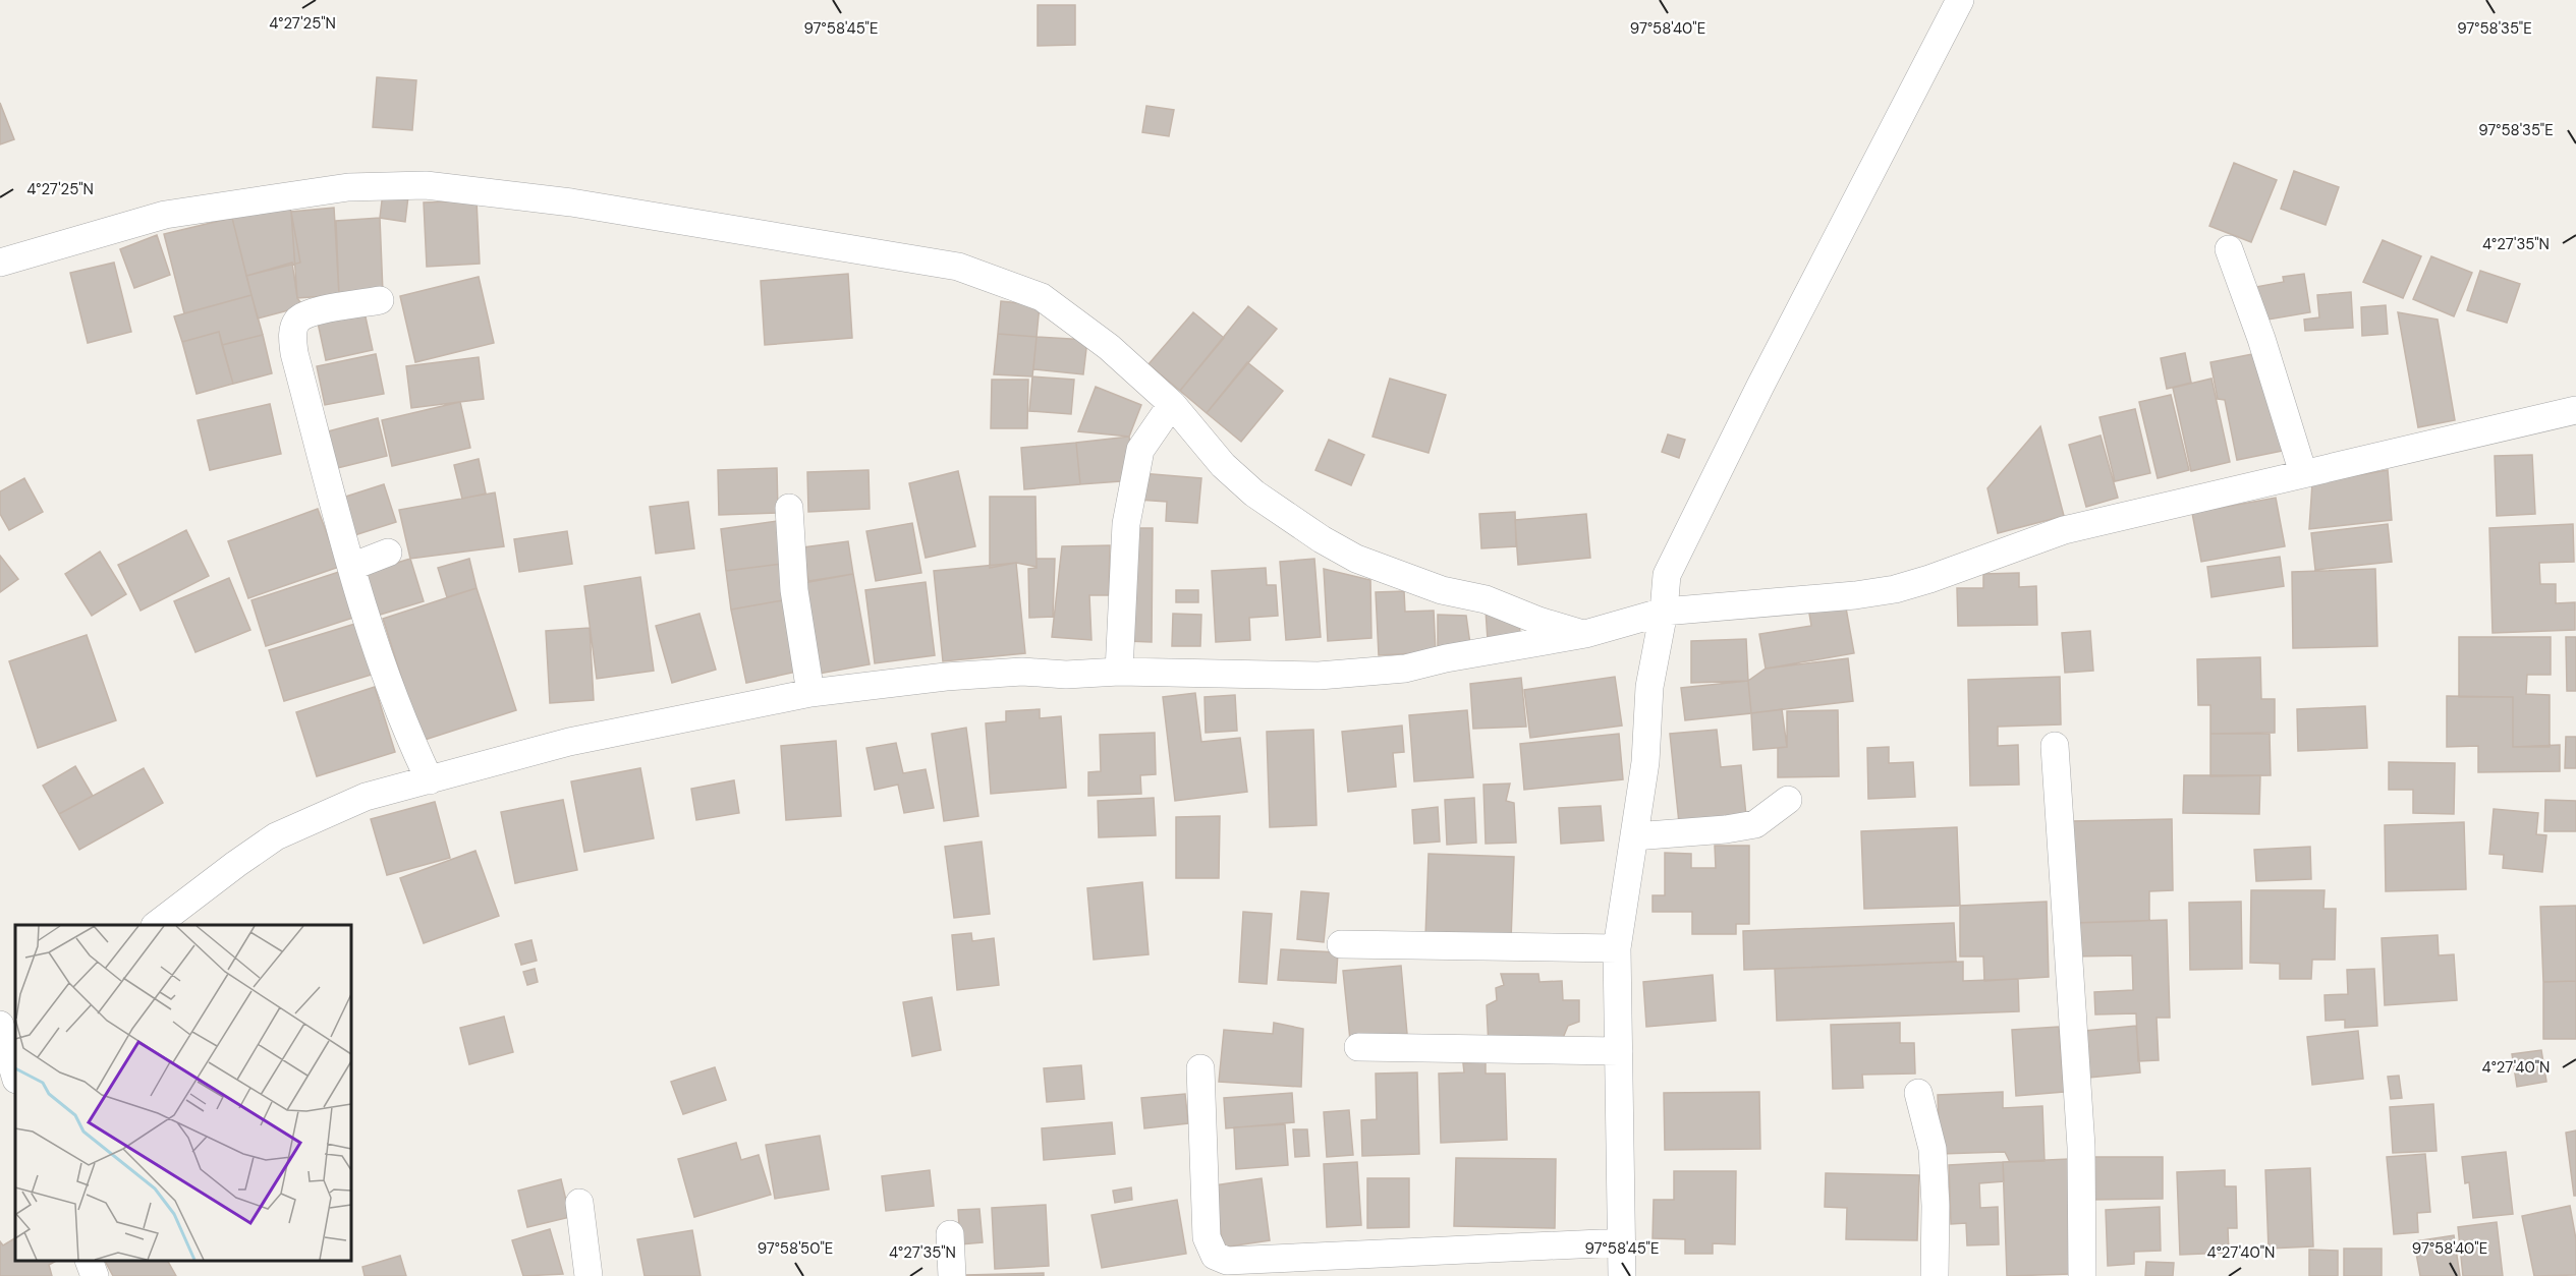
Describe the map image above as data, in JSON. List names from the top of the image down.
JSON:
{
  "coordinates": [
    "4°27'25\"N",
    "97°58'35\"E",
    "97°58'45\"E",
    "97°58'40\"E",
    "4°27'35\"N",
    "4°27'40\"N",
    "97°58'50\"E"
  ]
}
